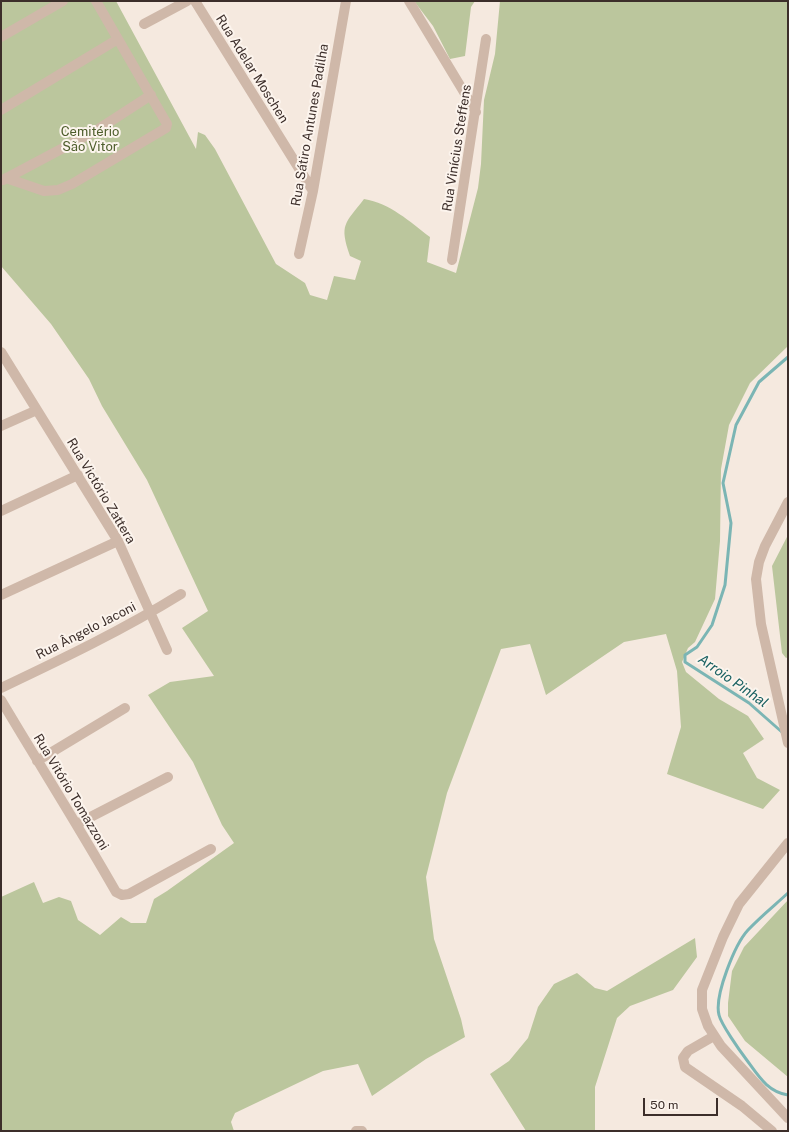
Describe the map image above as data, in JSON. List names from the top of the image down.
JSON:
{
  "streets": {
    "street": [
      "Rua Adelar Moschen",
      "Rua Sátiro Antunes Padilha",
      "Rua Vinícius Steffens",
      "Rua Victório Zattera",
      "Rua Ângelo Jaconi",
      "Rua Vitório Tomazzoni"
    ]
  },
  "crossings": [
    ["Rua Adelar Moschen", "Rua Sátiro Antunes Padilha"],
    ["Rua Victório Zattera", "Rua Ângelo Jaconi"]
  ],
  "water": ["Arroio Pinhal"],
  "parks": ["Cemitério São Vitor"],
  "scale_bar": "50 m"
}
